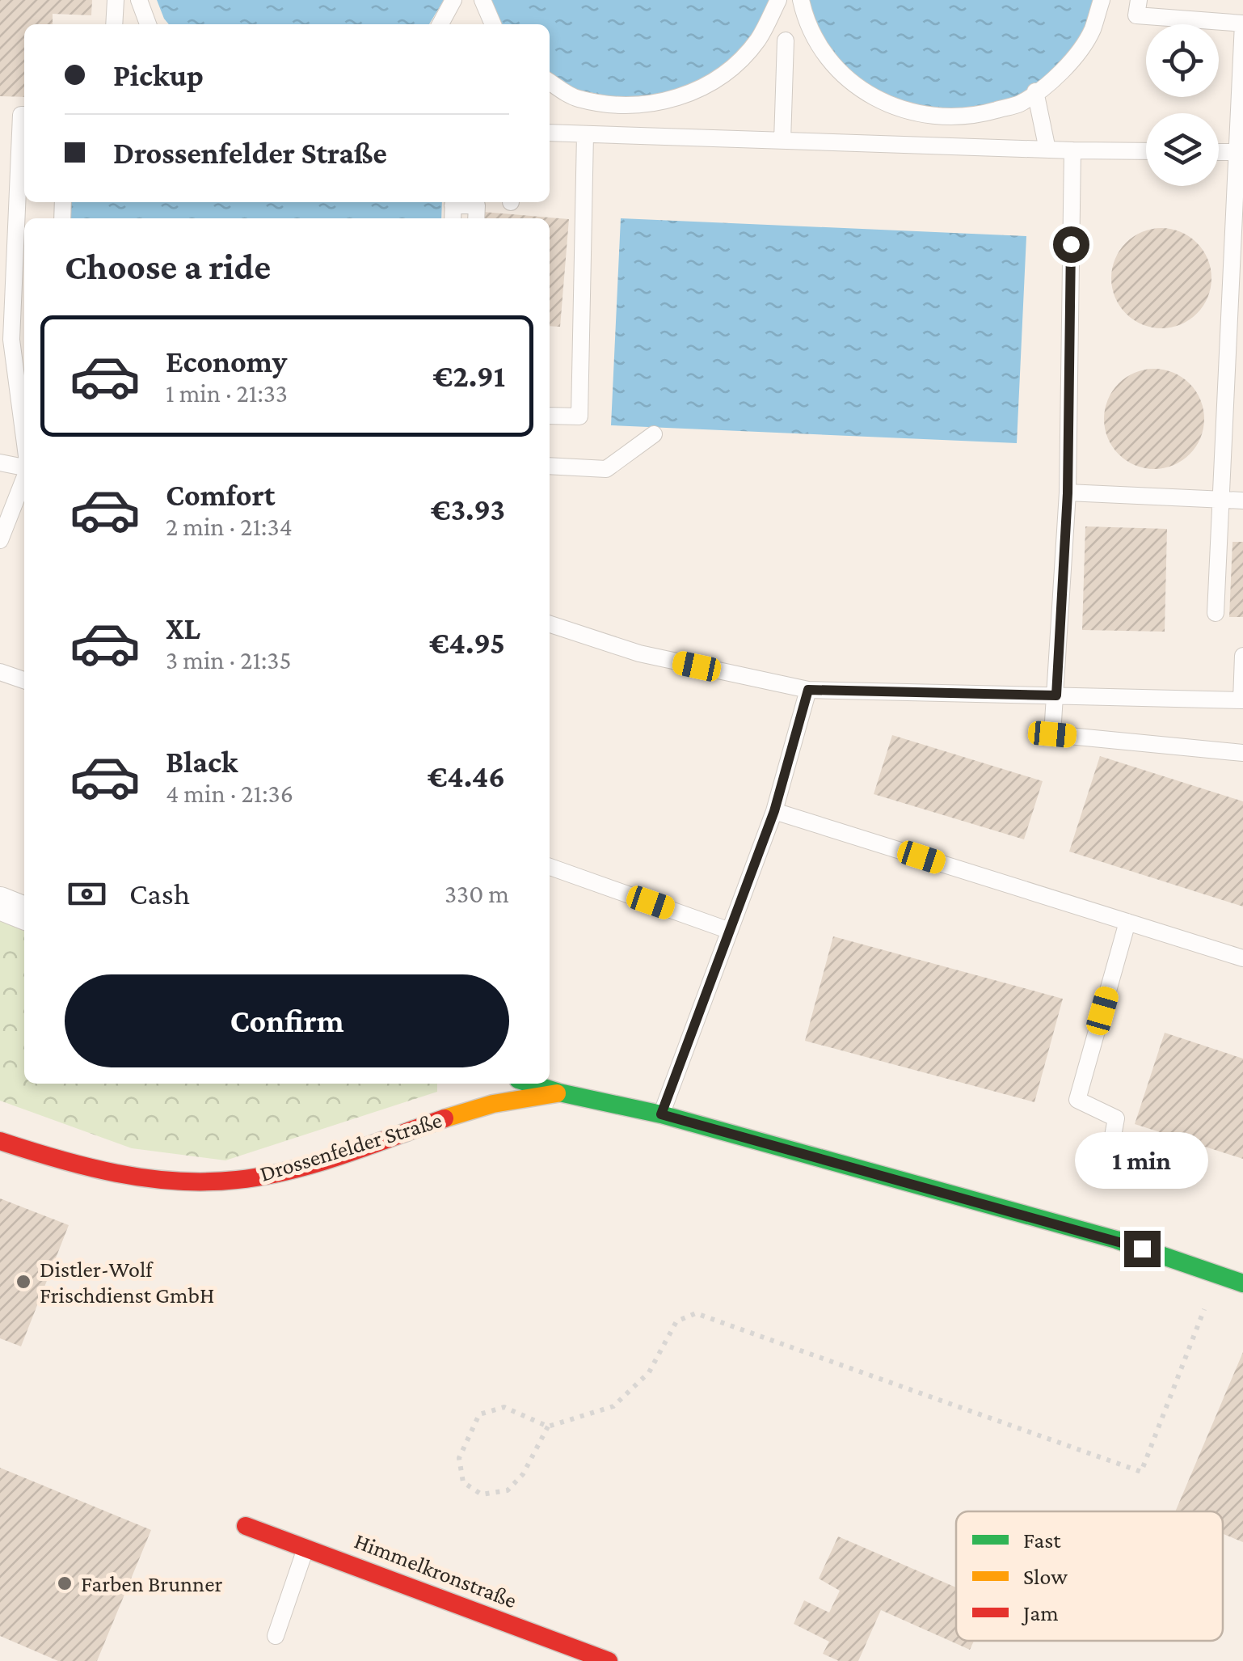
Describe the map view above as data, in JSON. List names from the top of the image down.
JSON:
{
  "streets": {
    "street": ["Drossenfelder Straße", "Himmelkronstraße"]
  },
  "places": ["Distler-Wolf Frischdienst GmbH", "Farben Brunner"],
  "legend": ["Fast", "Slow", "Jam"],
  "page": {
    "banner": ["Pickup", "Drossenfelder Straße"],
    "heading": "Choose a ride",
    "list": [
      {
        "name": "Economy",
        "note": "1 min · 21:33",
        "value": "€2.91"
      },
      {
        "name": "Comfort",
        "note": "2 min · 21:34",
        "value": "€3.93"
      },
      {
        "name": "XL",
        "note": "3 min · 21:35",
        "value": "€4.95"
      },
      {
        "name": "Black",
        "note": "4 min · 21:36",
        "value": "€4.46"
      }
    ],
    "pay": ["Cash", "330 m"],
    "buttons": "Confirm",
    "bubble": "1 min"
  }
}
